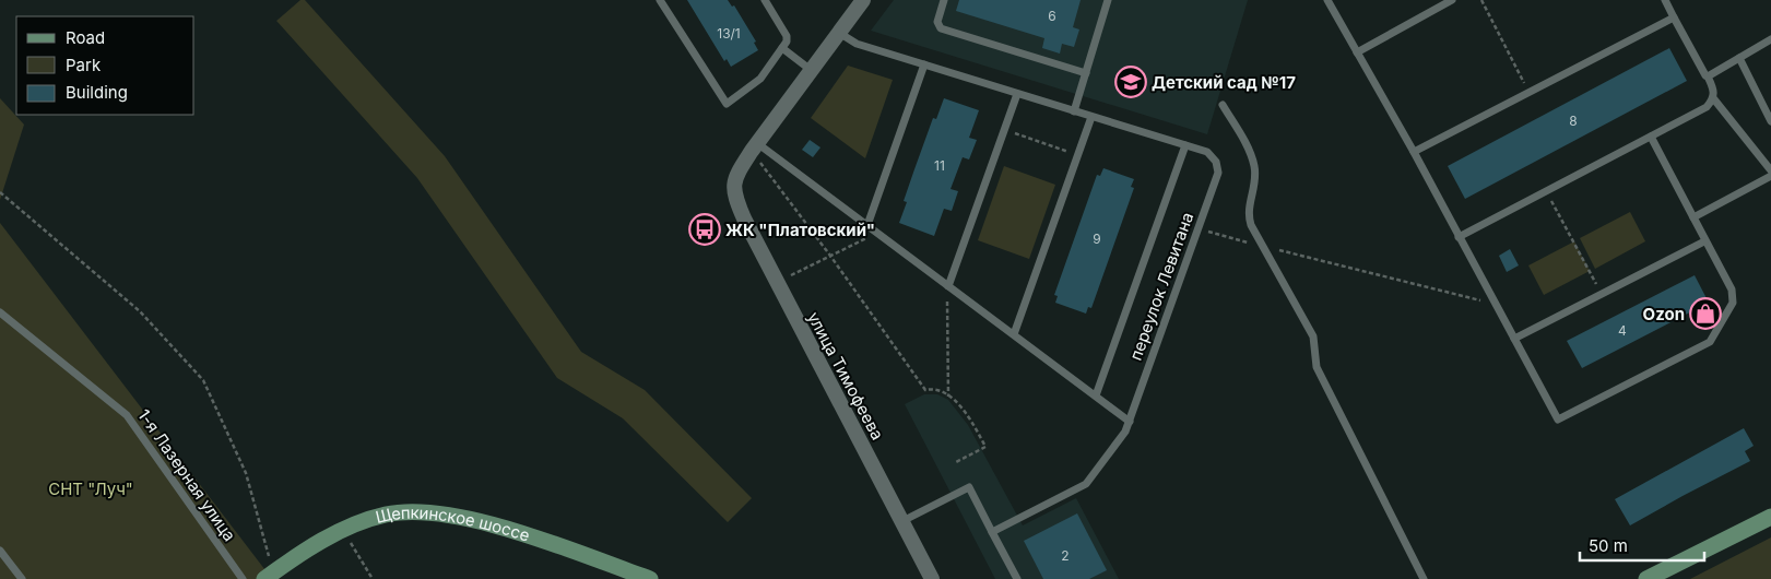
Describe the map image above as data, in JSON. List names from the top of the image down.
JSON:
{
  "streets": {
    "main road": ["Щепкинское шоссе"],
    "street": ["улица Тимофеева"],
    "lane": ["переулок Левитана", "1-я Лазерная улица"]
  },
  "parks": ["СНТ \"Луч\""],
  "places": {
    "school or university": ["Детский сад №17"],
    "bus stop": ["ЖК \"Платовский\""],
    "shop": ["Ozon"]
  },
  "house_numbers": [
    "6",
    "13/1",
    "8",
    "11",
    "9",
    "4",
    "2"
  ],
  "legend": ["Road", "Park", "Building"],
  "scale_bar": "50 m"
}
